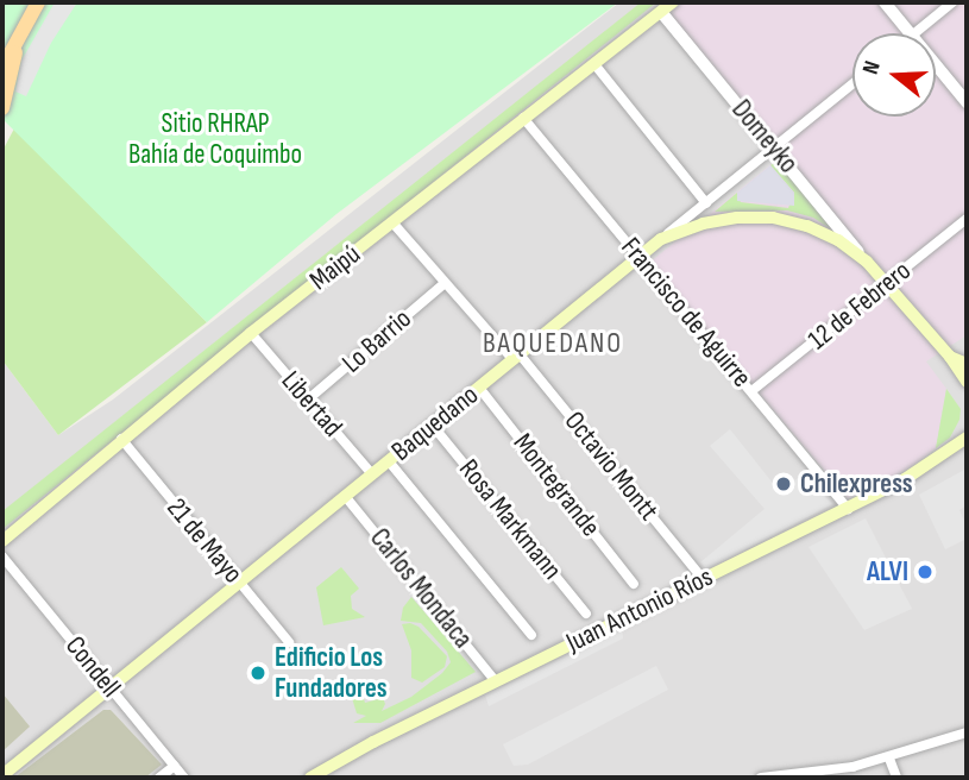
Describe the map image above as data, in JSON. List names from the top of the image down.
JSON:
{
  "streets": {
    "main road": [
      "Domeyko",
      "Maipú",
      "Baquedano",
      "Juan Antonio Ríos"
    ],
    "street": [
      "12 de Febrero",
      "Francisco de Aguirre",
      "Lo Barrio",
      "Libertad",
      "Octavio Montt",
      "Montegrande",
      "Rosa Markmann",
      "21 de Mayo",
      "Carlos Mondaca",
      "Condell"
    ]
  },
  "crossings": [
    ["Domeyko", "Maipú"],
    ["Domeyko", "12 de Febrero"],
    ["Domeyko", "Baquedano"],
    ["Maipú", "Francisco de Aguirre"],
    ["Maipú", "Libertad"],
    ["Maipú", "21 de Mayo"],
    ["12 de Febrero", "Francisco de Aguirre"],
    ["Francisco de Aguirre", "Baquedano"],
    ["Francisco de Aguirre", "Juan Antonio Ríos"],
    ["Lo Barrio", "Libertad"],
    ["Libertad", "Baquedano"],
    ["Baquedano", "Octavio Montt"],
    ["Baquedano", "Montegrande"],
    ["Baquedano", "Rosa Markmann"],
    ["Baquedano", "21 de Mayo"],
    ["Baquedano", "Carlos Mondaca"],
    ["Baquedano", "Condell"],
    ["Octavio Montt", "Juan Antonio Ríos"],
    ["Carlos Mondaca", "Juan Antonio Ríos"]
  ],
  "districts": ["BAQUEDANO"],
  "parks": ["Sitio RHRAP Bahía de Coquimbo"],
  "places": ["Chilexpress", "ALVI", "Edificio Los Fundadores"],
  "north": "left"
}
